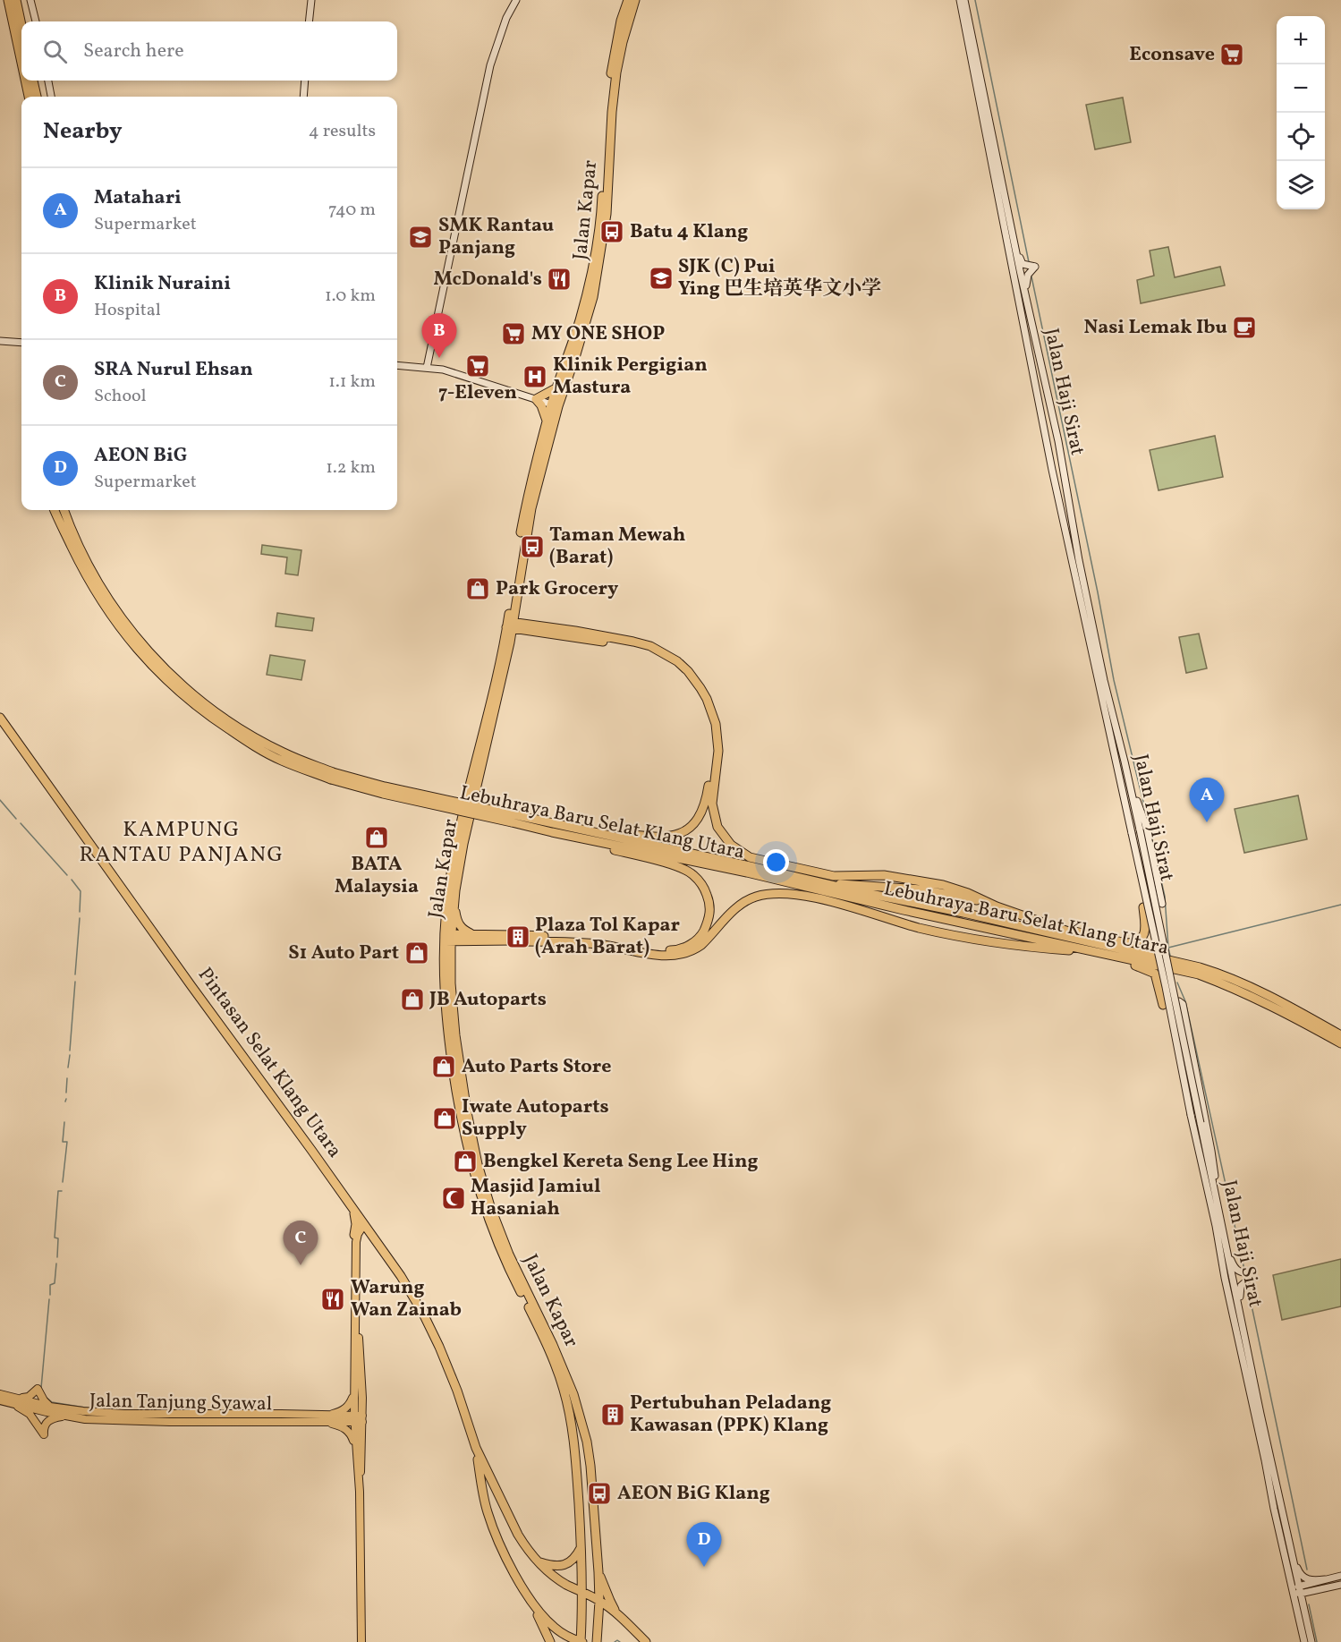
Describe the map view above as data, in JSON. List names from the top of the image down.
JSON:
{
  "streets": {
    "highway": ["Jalan Kapar", "Lebuhraya Baru Selat Klang Utara", "Pintasan Selat Klang Utara"],
    "main road": ["Jalan Haji Sirat", "Jalan Tanjung Syawal"]
  },
  "crossings": [
    ["Jalan Kapar", "Pintasan Selat Klang Utara"]
  ],
  "districts": ["KAMPUNG RANTAU PANJANG"],
  "places": {
    "supermarket": ["Econsave", "MY ONE SHOP", "7-Eleven"],
    "bus stop": ["Batu 4 Klang", "Taman Mewah (Barat)", "AEON BiG Klang"],
    "school or university": ["SMK Rantau Panjang", "SJK (C) Pui Ying 巴生培英华文小学"],
    "restaurant": ["McDonald's", "Warung Wan Zainab"],
    "cafe": ["Nasi Lemak Ibu"],
    "hospital": ["Klinik Pergigian Mastura"],
    "shop": [
      "Park Grocery",
      "BATA Malaysia",
      "S1 Auto Part",
      "JB Autoparts",
      "Auto Parts Store",
      "Iwate Autoparts Supply",
      "Bengkel Kereta Seng Lee Hing"
    ],
    "building": ["Plaza Tol Kapar (Arah Barat)", "Pertubuhan Peladang Kawasan (PPK) Klang"],
    "mosque": ["Masjid Jamiul Hasaniah"]
  },
  "page": {
    "map_buttons": ["+", "−"],
    "search": "Search here",
    "heading": ["Nearby", "4 results"],
    "list": [
      {
        "mark": "A",
        "name": "Matahari",
        "note": "Supermarket",
        "value": "740 m"
      },
      {
        "mark": "B",
        "name": "Klinik Nuraini",
        "note": "Hospital",
        "value": "1.0 km"
      },
      {
        "mark": "C",
        "name": "SRA Nurul Ehsan",
        "note": "School",
        "value": "1.1 km"
      },
      {
        "mark": "D",
        "name": "AEON BiG",
        "note": "Supermarket",
        "value": "1.2 km"
      }
    ],
    "pins": [
      "B",
      "A",
      "C",
      "D"
    ]
  }
}
